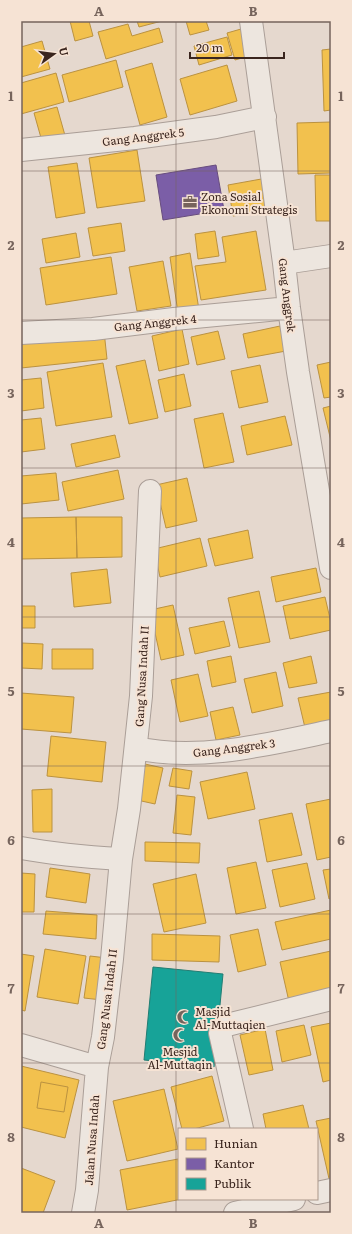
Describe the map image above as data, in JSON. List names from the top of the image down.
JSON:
{
  "streets": {
    "street": [
      "Gang Anggrek 5",
      "Gang Anggrek",
      "Gang Anggrek 4",
      "Gang Nusa Indah II",
      "Gang Anggrek 3",
      "Jalan Nusa Indah"
    ]
  },
  "crossings": [
    ["Gang Anggrek 5", "Gang Anggrek"],
    ["Gang Anggrek", "Gang Anggrek 4"],
    ["Gang Nusa Indah II", "Gang Anggrek 3"],
    ["Gang Nusa Indah II", "Jalan Nusa Indah"]
  ],
  "places": {
    "office": ["Zona Sosial Ekonomi Strategis"],
    "mosque": ["Masjid Al-Muttaqien", "Mesjid Al-Muttaqin"]
  },
  "legend": ["Hunian", "Kantor", "Publik"],
  "scale_bar": "20 m",
  "north": "right",
  "grid": {
    "columns": ["A", "B"],
    "rows": [
      "1",
      "2",
      "3",
      "4",
      "5",
      "6",
      "7",
      "8"
    ]
  }
}
